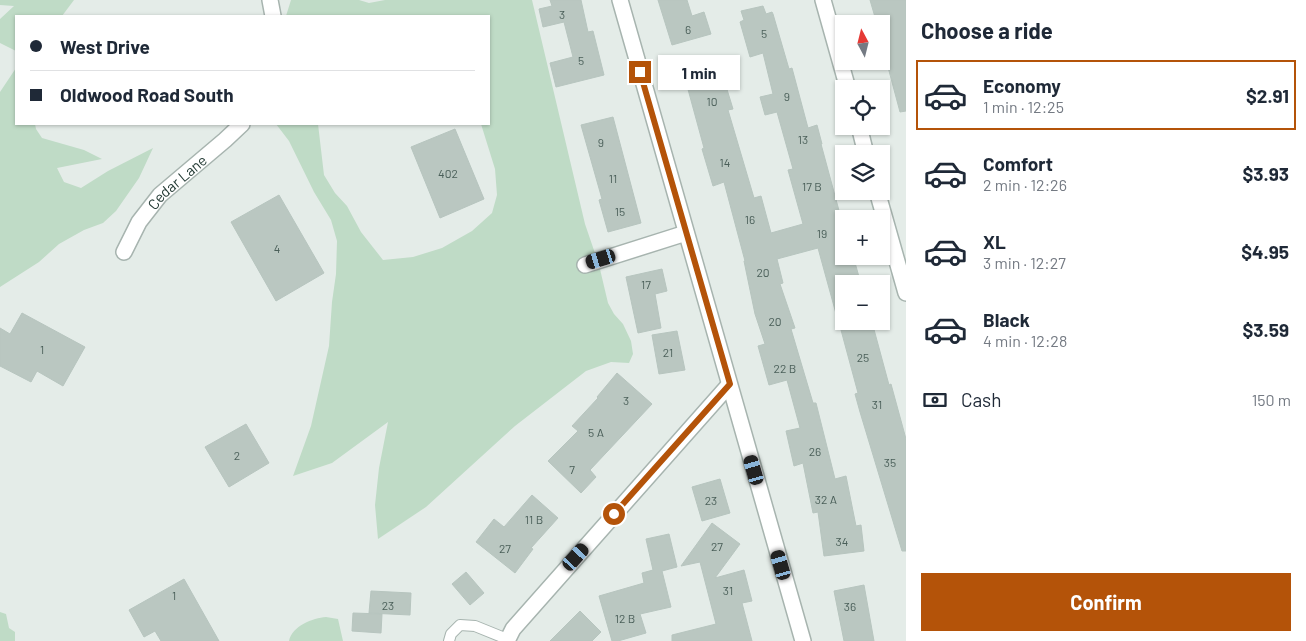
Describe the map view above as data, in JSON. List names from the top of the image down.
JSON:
{
  "streets": {
    "street": ["Cedar Lane"]
  },
  "house_numbers": [
    "3",
    "6",
    "5",
    "5",
    "9",
    "10",
    "13",
    "9",
    "14",
    "402",
    "11",
    "17 B",
    "15",
    "16",
    "19",
    "4",
    "20",
    "17",
    "20",
    "1",
    "21",
    "25",
    "22 B",
    "3",
    "31",
    "5 A",
    "26",
    "2",
    "35",
    "7",
    "32 A",
    "23",
    "11 B",
    "34",
    "27",
    "27",
    "31",
    "1",
    "23",
    "36",
    "12 B"
  ],
  "north": "top",
  "page": {
    "heading": "Choose a ride",
    "map_buttons": ["+", "−"],
    "banner": ["West Drive", "Oldwood Road South"],
    "bubble": "1 min",
    "list": [
      {
        "name": "Economy",
        "note": "1 min · 12:25",
        "value": "$2.91"
      },
      {
        "name": "Comfort",
        "note": "2 min · 12:26",
        "value": "$3.93"
      },
      {
        "name": "XL",
        "note": "3 min · 12:27",
        "value": "$4.95"
      },
      {
        "name": "Black",
        "note": "4 min · 12:28",
        "value": "$3.59"
      }
    ],
    "pay": ["Cash", "150 m"],
    "buttons": "Confirm"
  }
}
